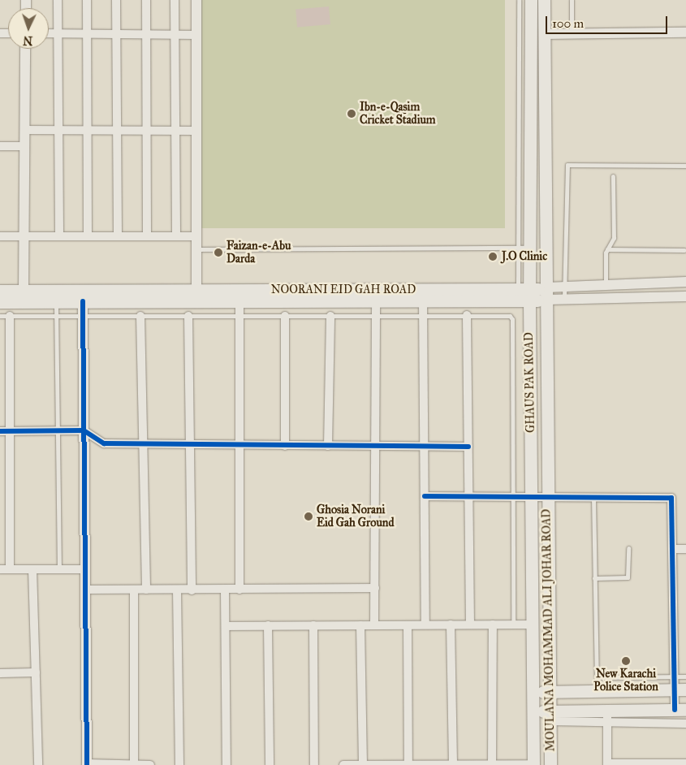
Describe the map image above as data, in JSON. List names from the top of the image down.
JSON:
{
  "streets": {
    "main road": ["NOORANI EID GAH ROAD", "GHAUS PAK ROAD", "MOULANA MOHAMMAD ALI JOHAR ROAD"]
  },
  "crossings": [
    ["NOORANI EID GAH ROAD", "GHAUS PAK ROAD"],
    ["NOORANI EID GAH ROAD", "MOULANA MOHAMMAD ALI JOHAR ROAD"]
  ],
  "places": [
    "Ibn-e-Qasim Cricket Stadium",
    "Faizan-e-Abu Darda",
    "J.O Clinic",
    "Ghosia Norani Eid Gah Ground",
    "New Karachi Police Station"
  ],
  "scale_bar": "100 m",
  "north": "bottom"
}
